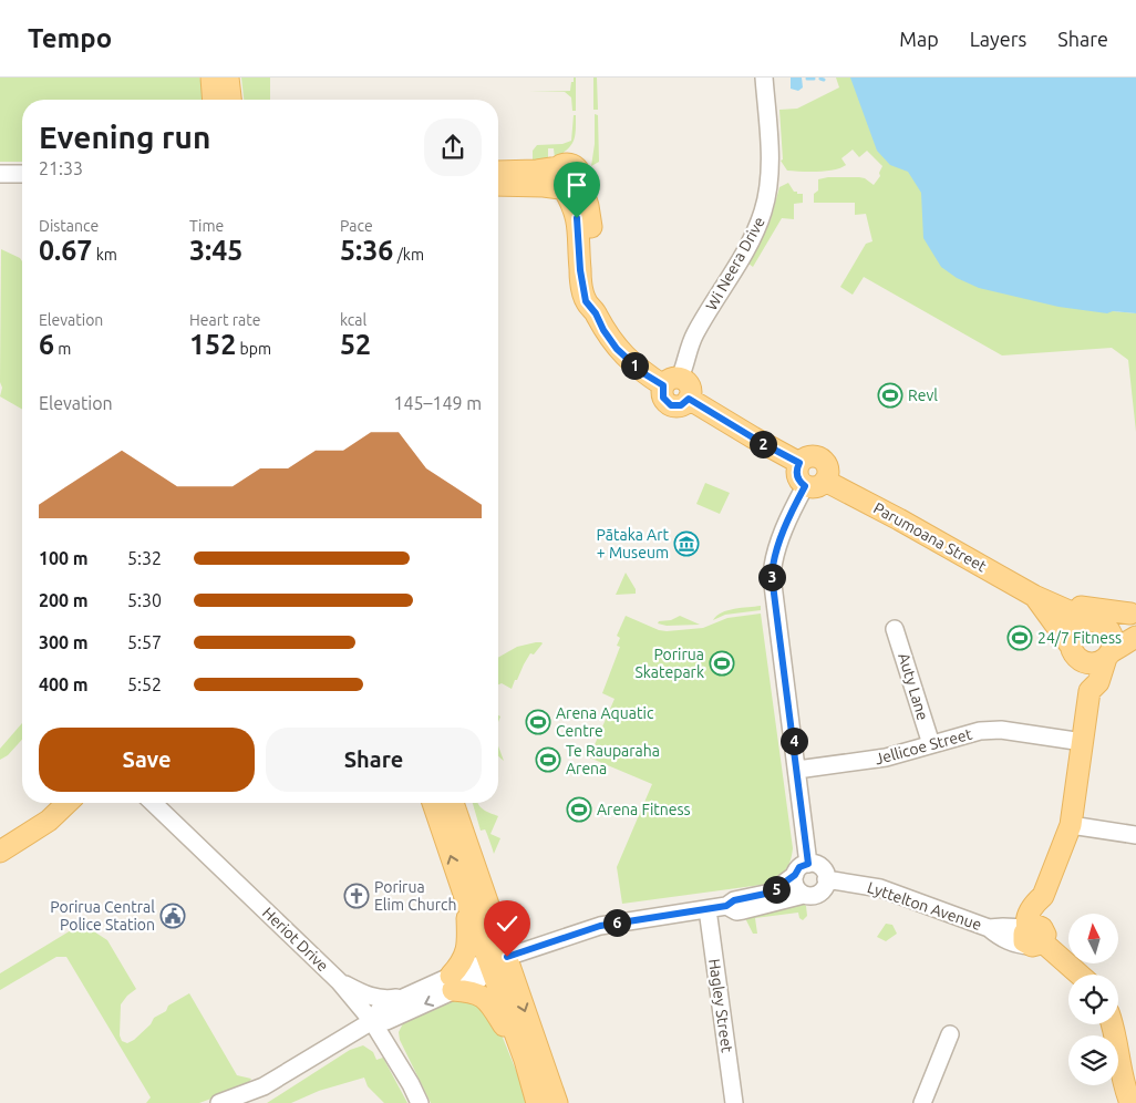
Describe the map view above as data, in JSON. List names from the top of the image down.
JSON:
{
  "streets": {
    "main road": ["Parumoana Street", "Lyttelton Avenue"],
    "street": [
      "Wi Neera Drive",
      "Auty Lane",
      "Jellicoe Street",
      "Heriot Drive",
      "Hagley Street"
    ]
  },
  "crossings": [
    ["Auty Lane", "Jellicoe Street"]
  ],
  "places": {
    "sports": [
      "Revl",
      "24/7 Fitness",
      "Porirua Skatepark",
      "Arena Aquatic Centre",
      "Te Rauparaha Arena",
      "Arena Fitness"
    ],
    "museum": ["Pātaka Art + Museum"],
    "church": ["Porirua Elim Church"],
    "public building": ["Porirua Central Police Station"]
  },
  "north": "top",
  "page": {
    "header": "Tempo",
    "nav": ["Map", "Layers", "Share"],
    "heading": ["Evening run", "21:33"],
    "stats": [
      ["Distance", "0.67 km"],
      ["Time", "3:45"],
      ["Pace", "5:36 /km"],
      ["Elevation", "6 m"],
      ["Heart rate", "152 bpm"],
      ["kcal", "52"]
    ],
    "pins": [
      "1",
      "2",
      "3",
      "4",
      "5",
      "6"
    ],
    "chart": ["Elevation", "145–149 m"],
    "list": [
      {
        "name": "100 m",
        "note": "5:32"
      },
      {
        "name": "200 m",
        "note": "5:30"
      },
      {
        "name": "300 m",
        "note": "5:57"
      },
      {
        "name": "400 m",
        "note": "5:52"
      }
    ],
    "buttons": ["Save", "Share"]
  }
}
